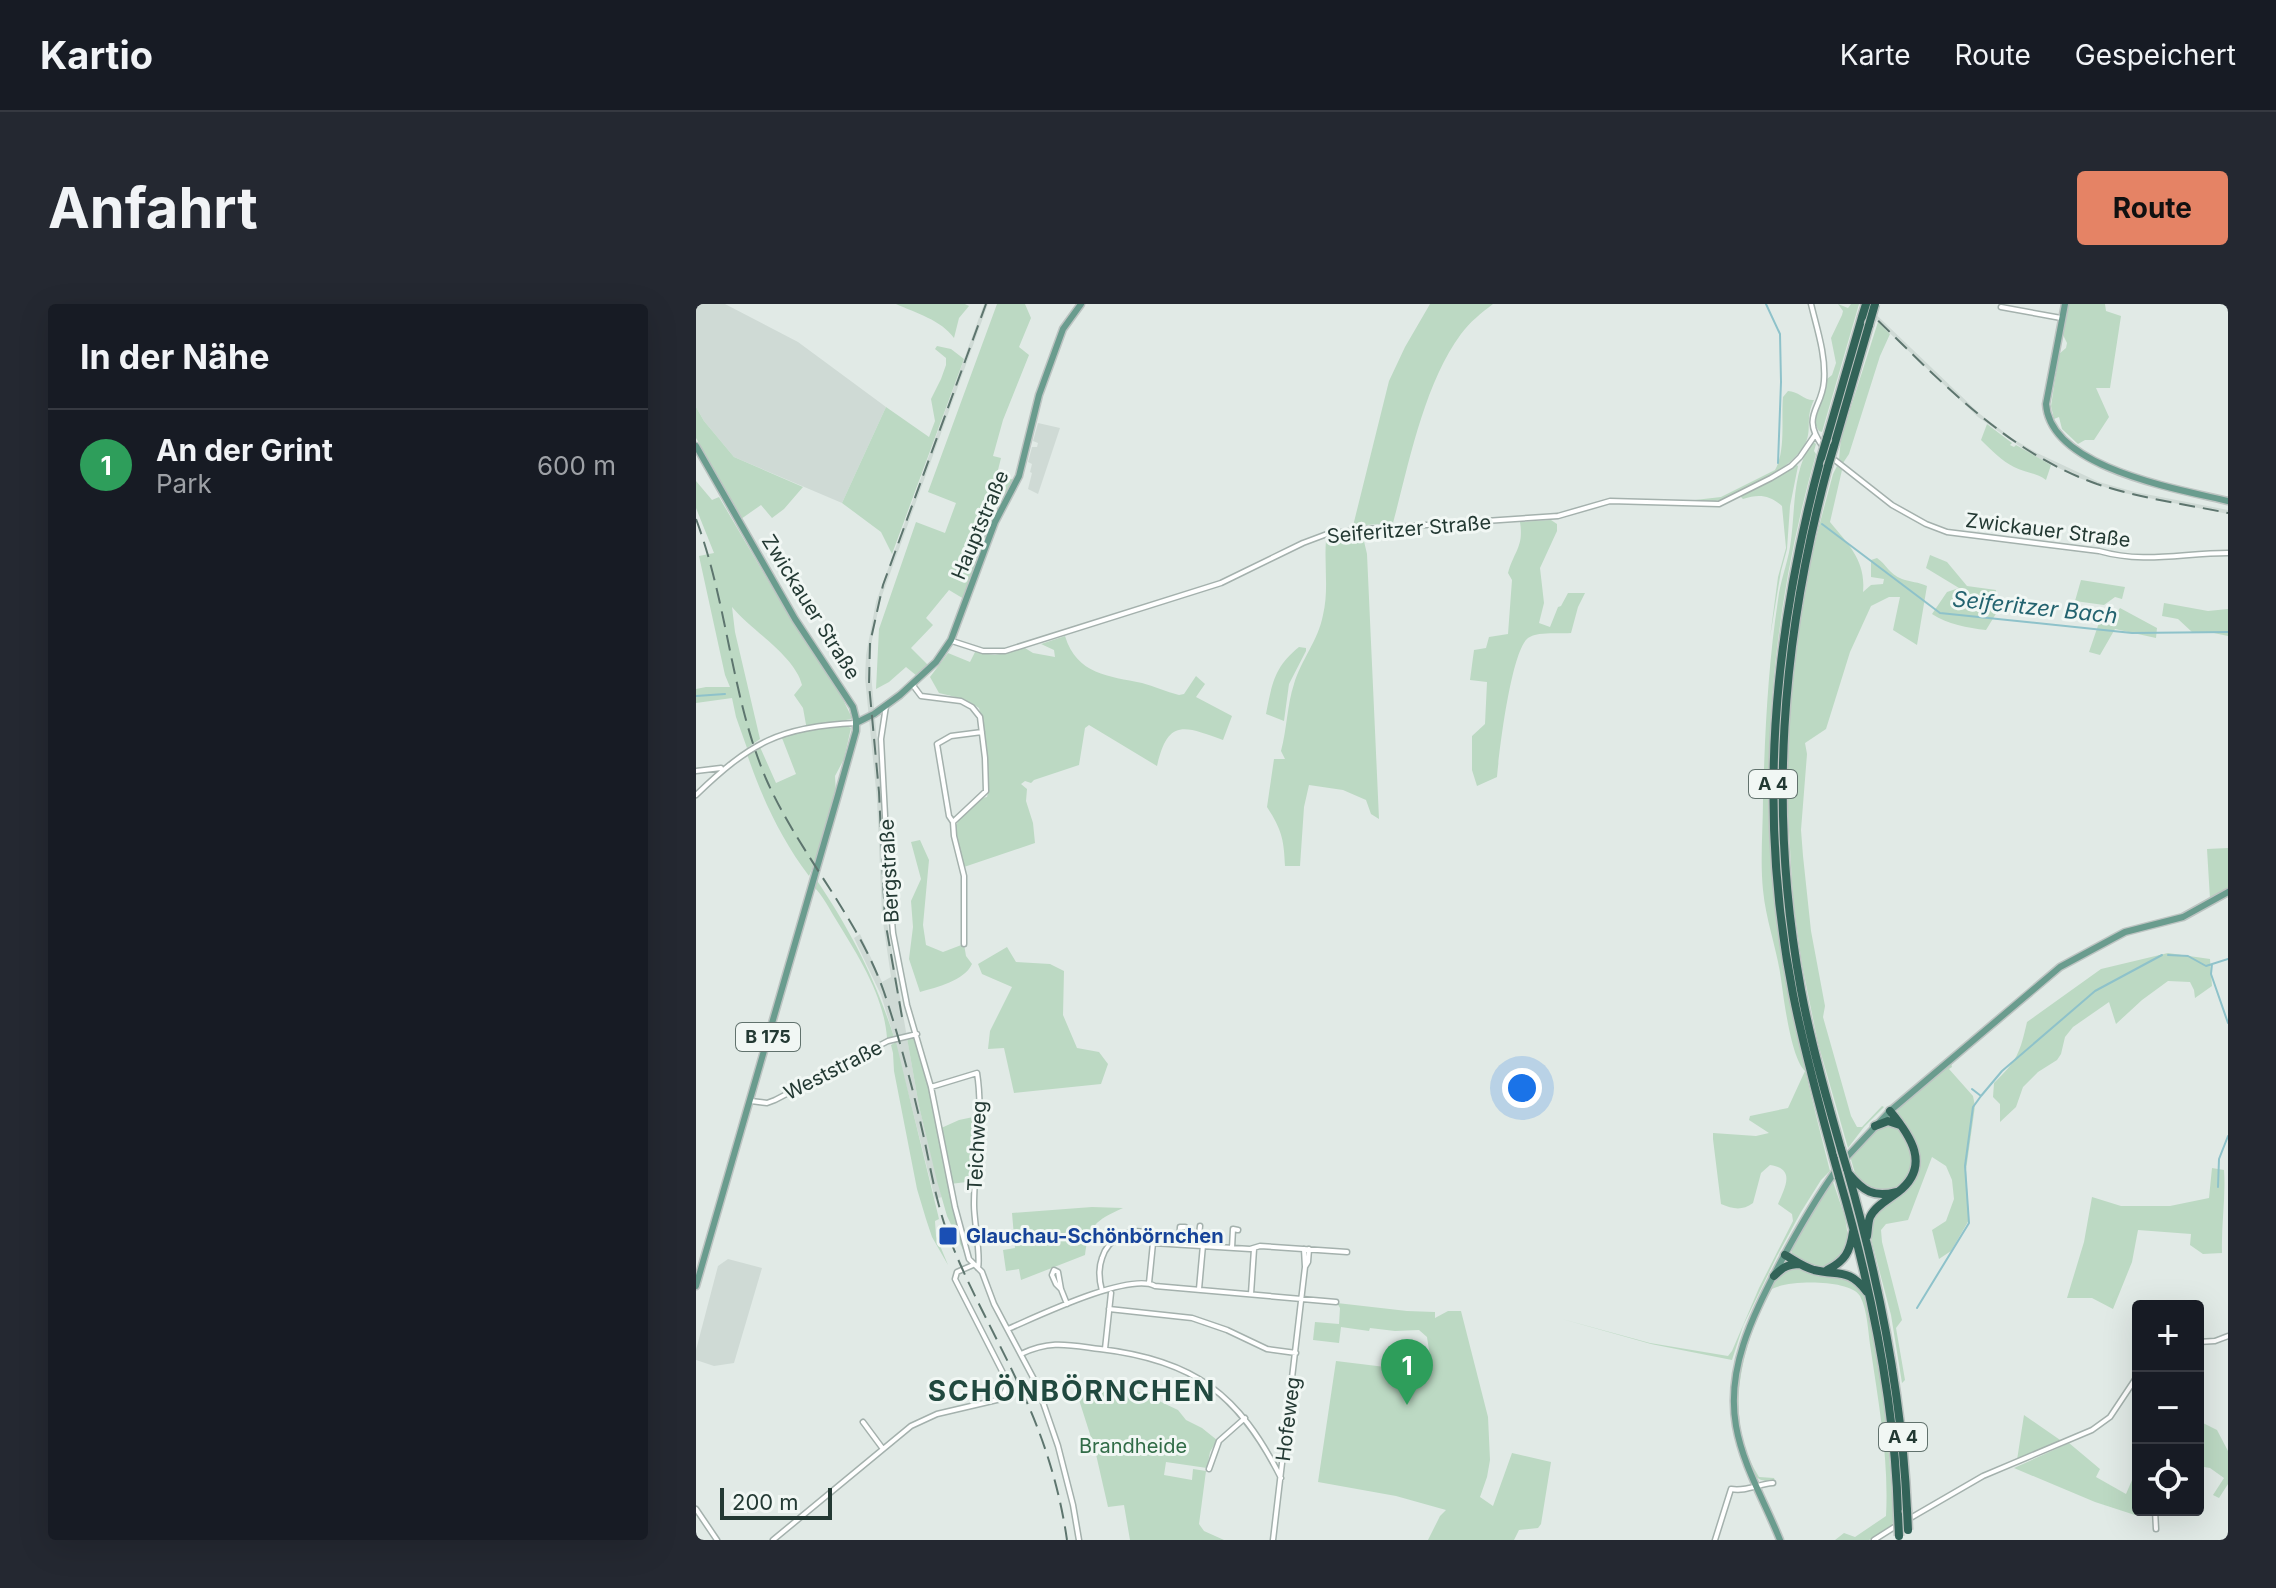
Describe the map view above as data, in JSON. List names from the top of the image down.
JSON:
{
  "streets": {
    "highway": ["A 4"],
    "main road": ["Hauptstraße", "Zwickauer Straße", "B 175"],
    "street": [
      "Seiferitzer Straße",
      "Bergstraße",
      "Weststraße",
      "Teichweg",
      "Hofeweg"
    ]
  },
  "crossings": [
    ["Hauptstraße", "Seiferitzer Straße"],
    ["Hauptstraße", "Zwickauer Straße"],
    ["Hauptstraße", "Bergstraße"],
    ["Hauptstraße", "B 175"],
    ["Seiferitzer Straße", "Zwickauer Straße"],
    ["Zwickauer Straße", "B 175"],
    ["Bergstraße", "Weststraße"],
    ["Bergstraße", "Teichweg"],
    ["B 175", "Weststraße"]
  ],
  "districts": ["SCHÖNBÖRNCHEN"],
  "water": ["Seiferitzer Bach"],
  "parks": ["Brandheide"],
  "places": {
    "transit": ["Glauchau-Schönbörnchen"]
  },
  "scale_bar": "200 m",
  "page": {
    "header": "Kartio",
    "nav": ["Karte", "Route", "Gespeichert"],
    "buttons": "Route",
    "title": "Anfahrt",
    "heading": "In der Nähe",
    "list": [
      {
        "mark": "1",
        "name": "An der Grint",
        "note": "Park",
        "value": "600 m"
      }
    ],
    "map_buttons": ["+", "−"],
    "pins": "1",
    "scale": "200 m"
  }
}
